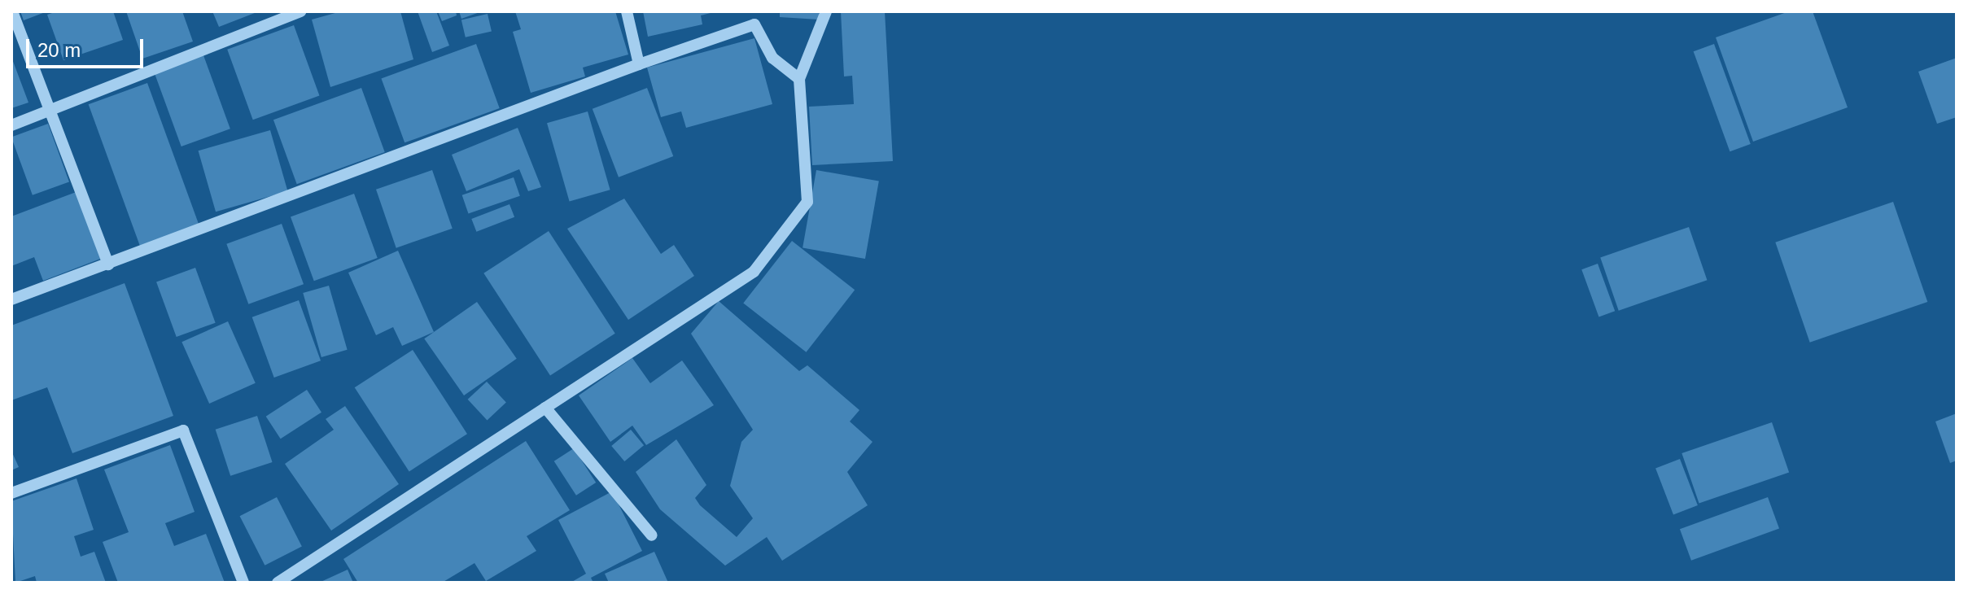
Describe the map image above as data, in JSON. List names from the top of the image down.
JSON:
{
  "scale_bar": "20 m"
}
